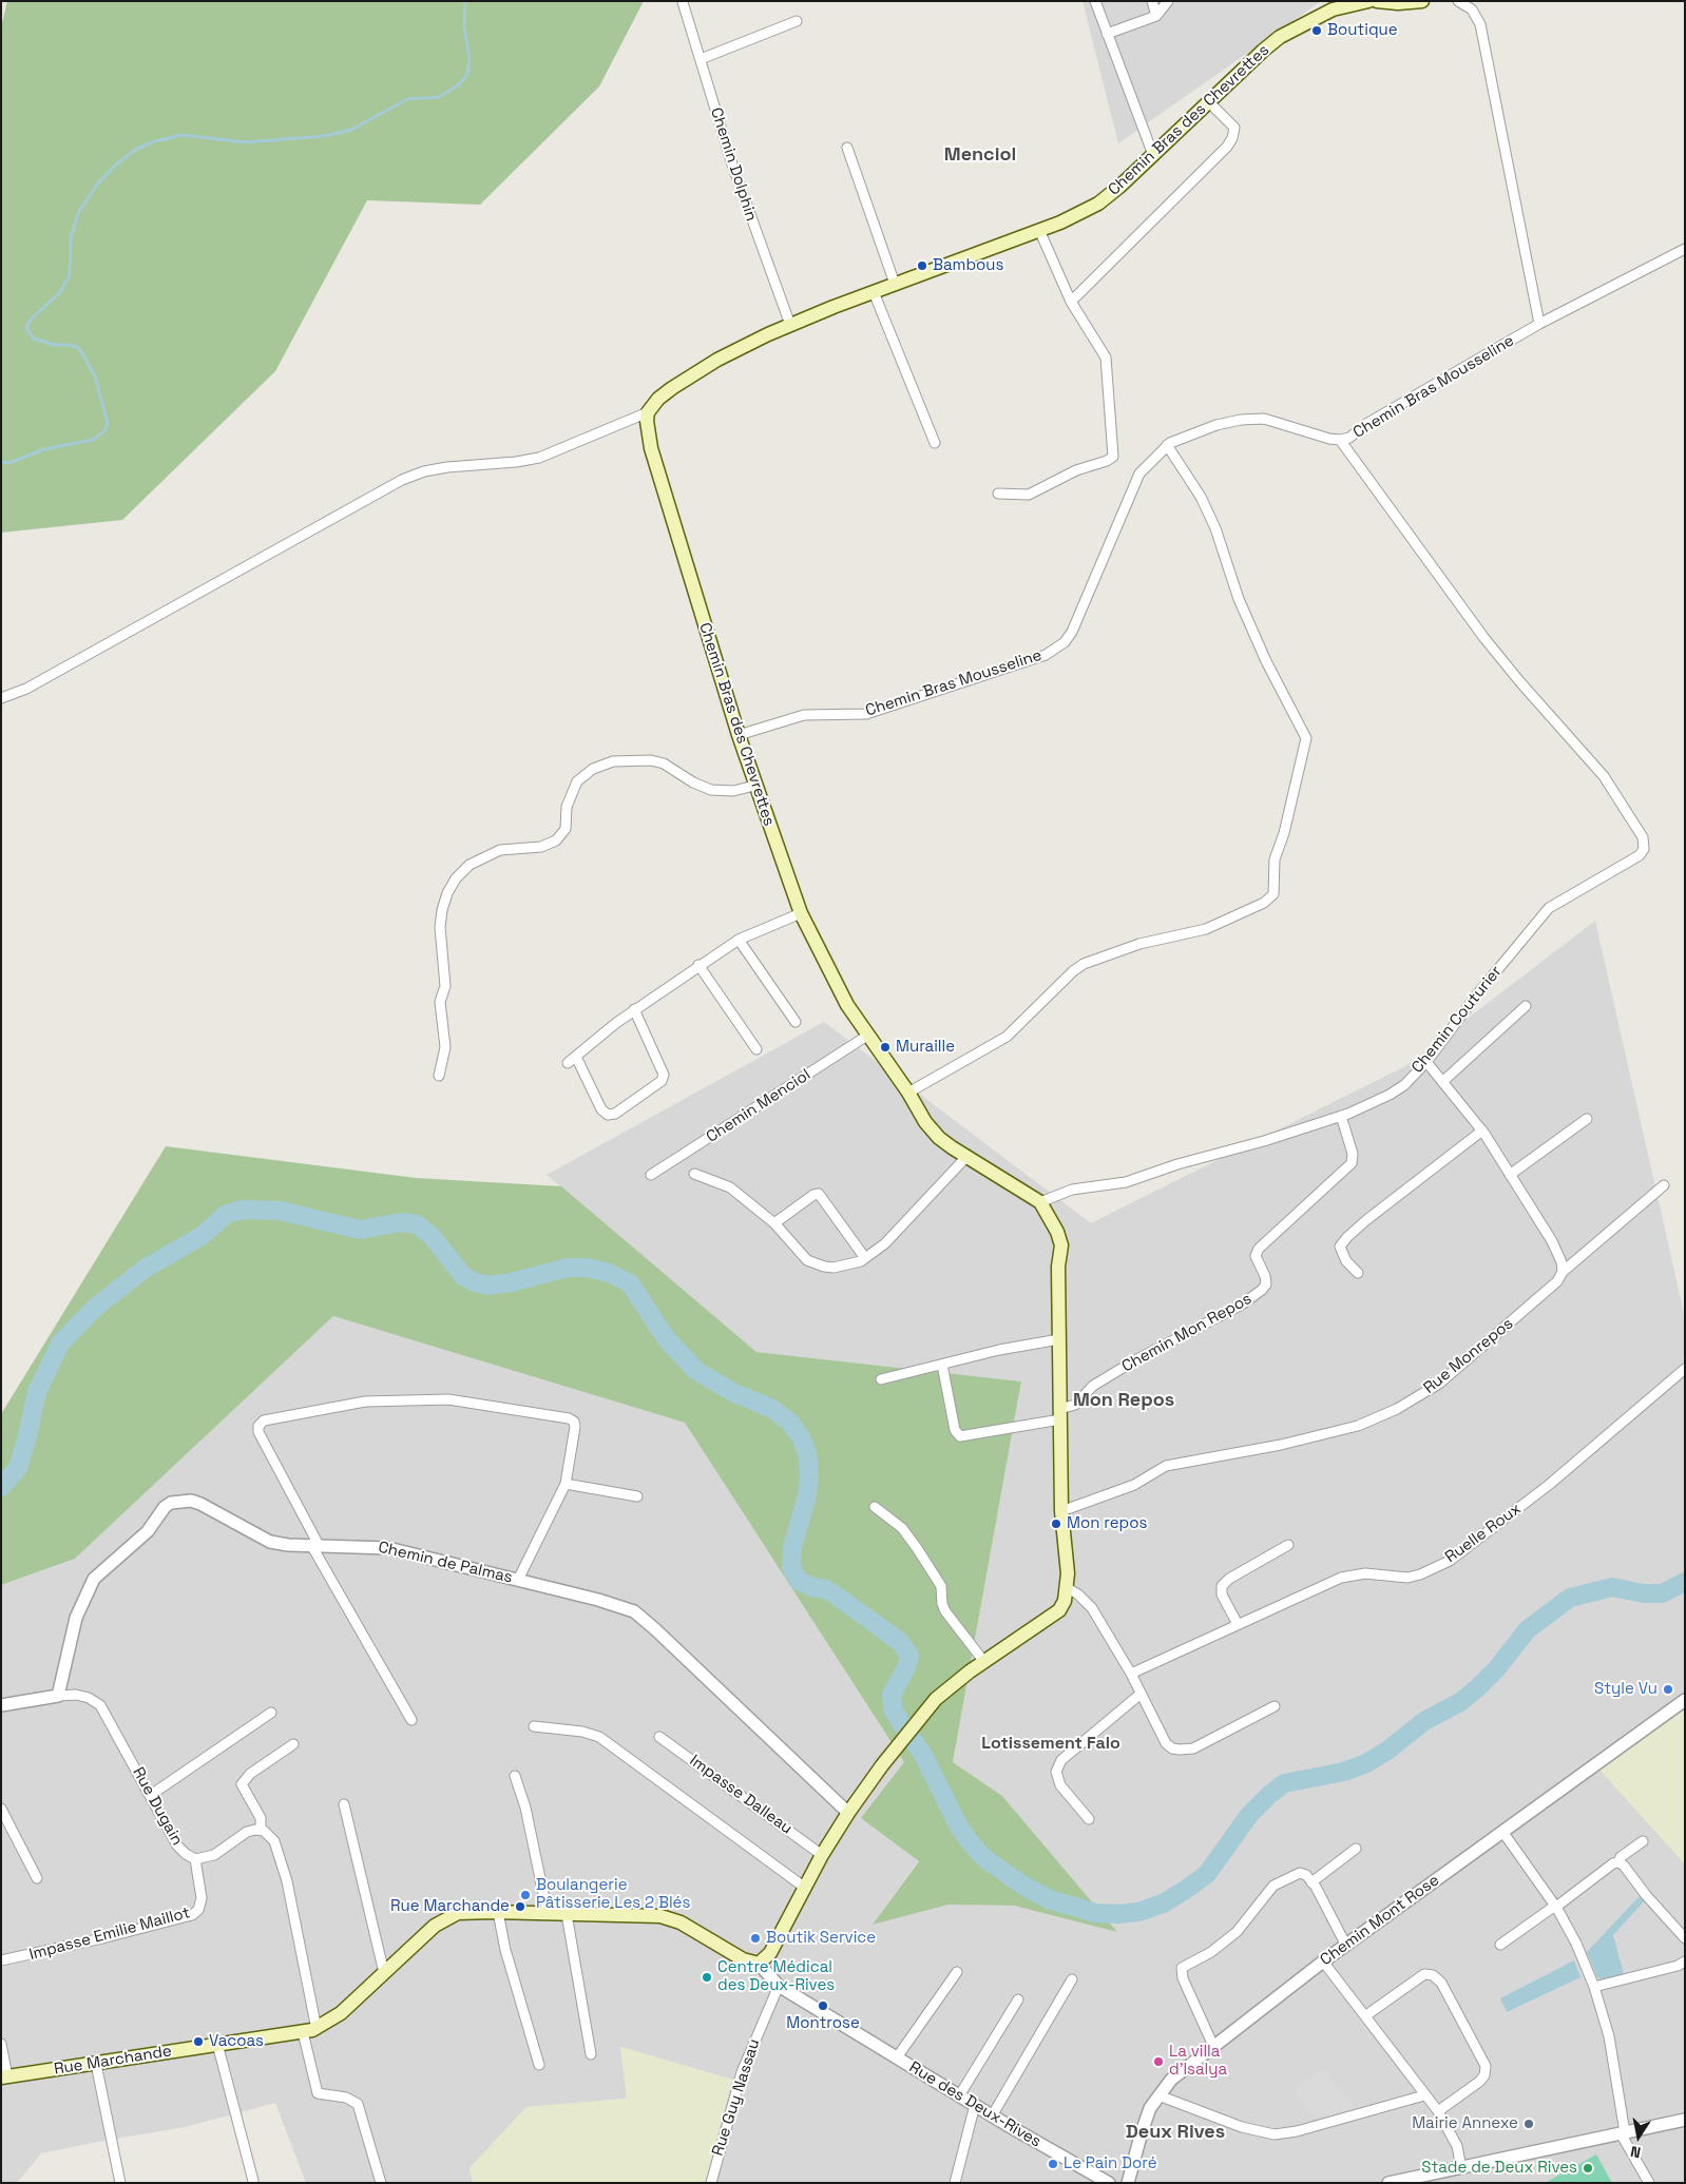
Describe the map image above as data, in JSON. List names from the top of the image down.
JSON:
{
  "streets": {
    "main road": ["Chemin Bras des Chevrettes", "Rue Marchande"],
    "street": [
      "Chemin Dolphin",
      "Chemin Bras Mousseline",
      "Chemin Couturier",
      "Chemin Menciol",
      "Chemin Mon Repos",
      "Rue Monrepos",
      "Ruelle Roux",
      "Chemin de Palmas",
      "Impasse Dalleau",
      "Rue Dugain",
      "Chemin Mont Rose",
      "Impasse Emilie Maillot",
      "Rue Guy Nassau",
      "Rue des Deux-Rives"
    ]
  },
  "crossings": [
    ["Chemin Bras des Chevrettes", "Chemin Dolphin"],
    ["Chemin Bras des Chevrettes", "Chemin Bras Mousseline"],
    ["Chemin Bras des Chevrettes", "Chemin Couturier"],
    ["Chemin Bras des Chevrettes", "Chemin Menciol"],
    ["Chemin Bras des Chevrettes", "Chemin Mon Repos"],
    ["Chemin Bras des Chevrettes", "Rue Monrepos"],
    ["Chemin Bras des Chevrettes", "Chemin de Palmas"],
    ["Chemin Bras Mousseline", "Chemin Couturier"],
    ["Chemin Couturier", "Chemin Mon Repos"],
    ["Chemin de Palmas", "Rue Dugain"],
    ["Rue Dugain", "Impasse Emilie Maillot"],
    ["Rue Marchande", "Rue des Deux-Rives"],
    ["Rue Guy Nassau", "Rue des Deux-Rives"]
  ],
  "districts": [
    "Menciol",
    "Mon Repos",
    "Lotissement Falo",
    "Deux Rives"
  ],
  "places": [
    "Boutique",
    "Bambous",
    "Muraille",
    "Mon repos",
    "Style Vu",
    "Boulangerie Pâtisserie Les 2 Blés",
    "Rue Marchande",
    "Boutik Service",
    "Centre Médical des Deux-Rives",
    "Montrose",
    "Vacoas",
    "La villa d'Isalya",
    "Mairie Annexe",
    "Le Pain Doré",
    "Stade de Deux Rives"
  ],
  "north": "bottom"
}
